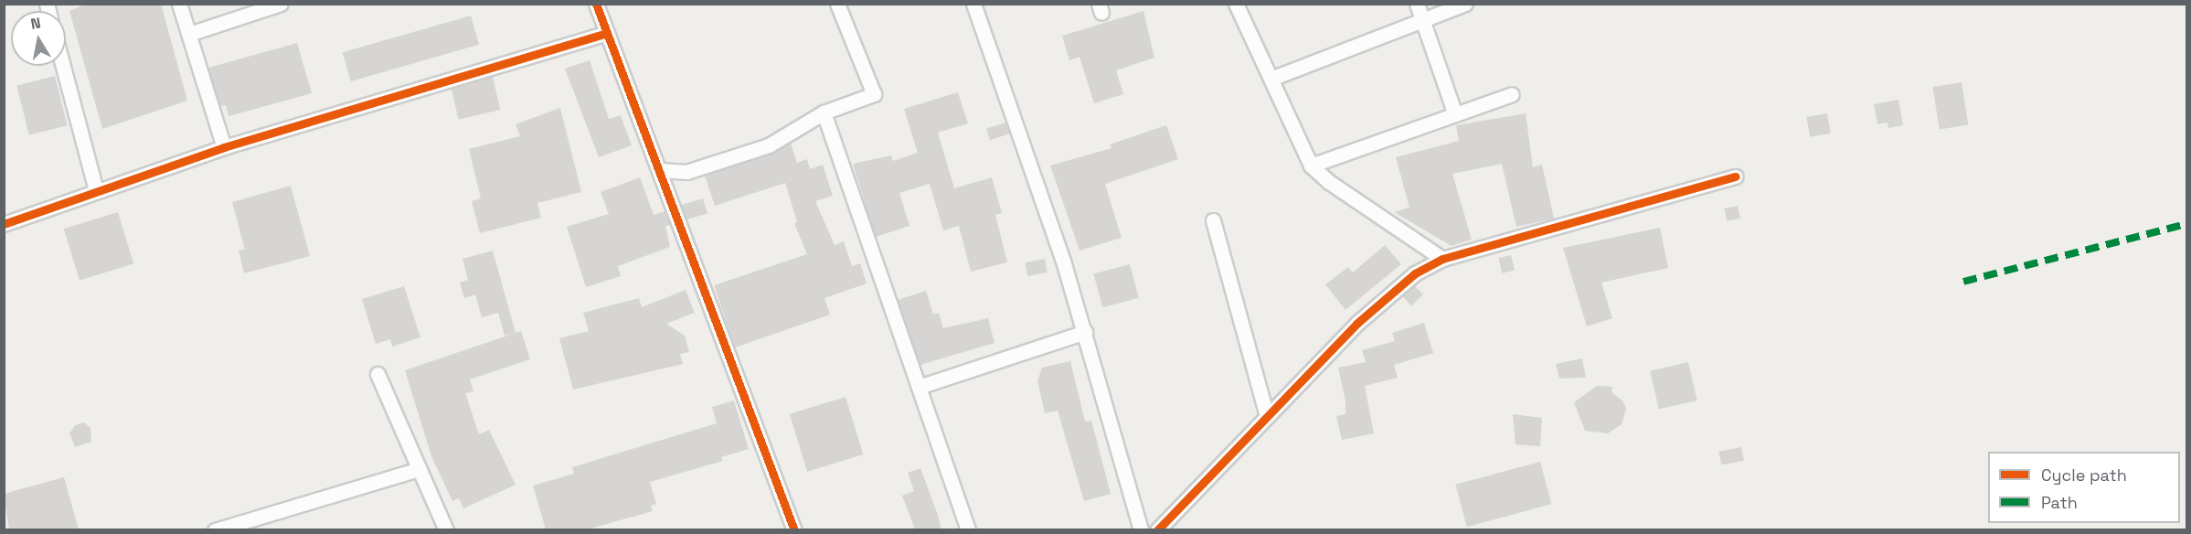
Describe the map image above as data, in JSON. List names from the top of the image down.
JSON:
{
  "legend": ["Cycle path", "Path"],
  "north": "top"
}
